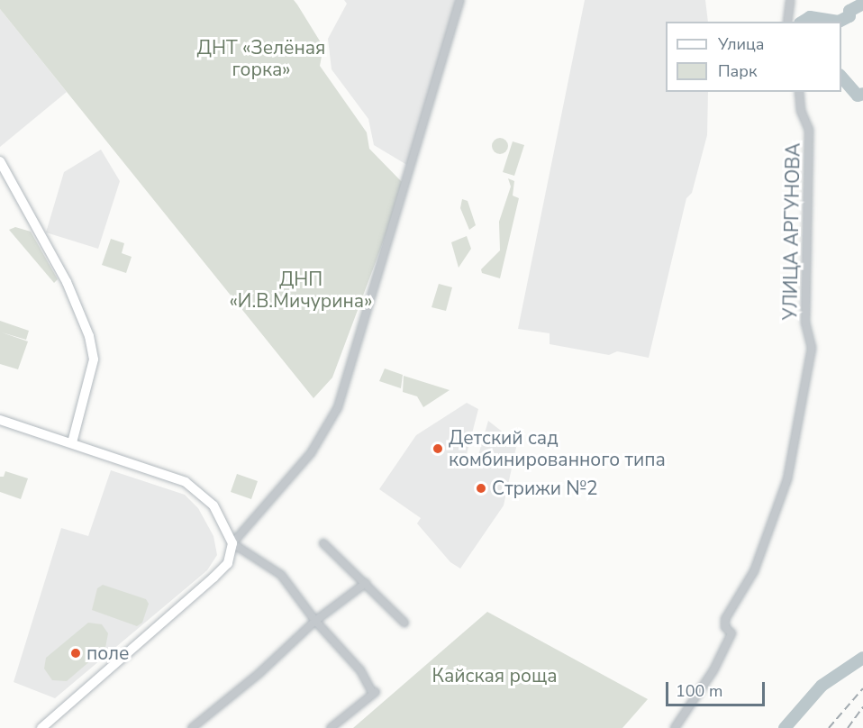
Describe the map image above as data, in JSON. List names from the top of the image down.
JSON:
{
  "streets": {
    "street": ["УЛИЦА АРГУНОВА"]
  },
  "parks": ["ДНТ «Зелёная горка»", "ДНП «И.В.Мичурина»", "Кайская роща"],
  "places": ["Детский сад комбинированного типа", "Стрижи №2", "поле"],
  "legend": ["Улица", "Парк"],
  "scale_bar": "100 m"
}
